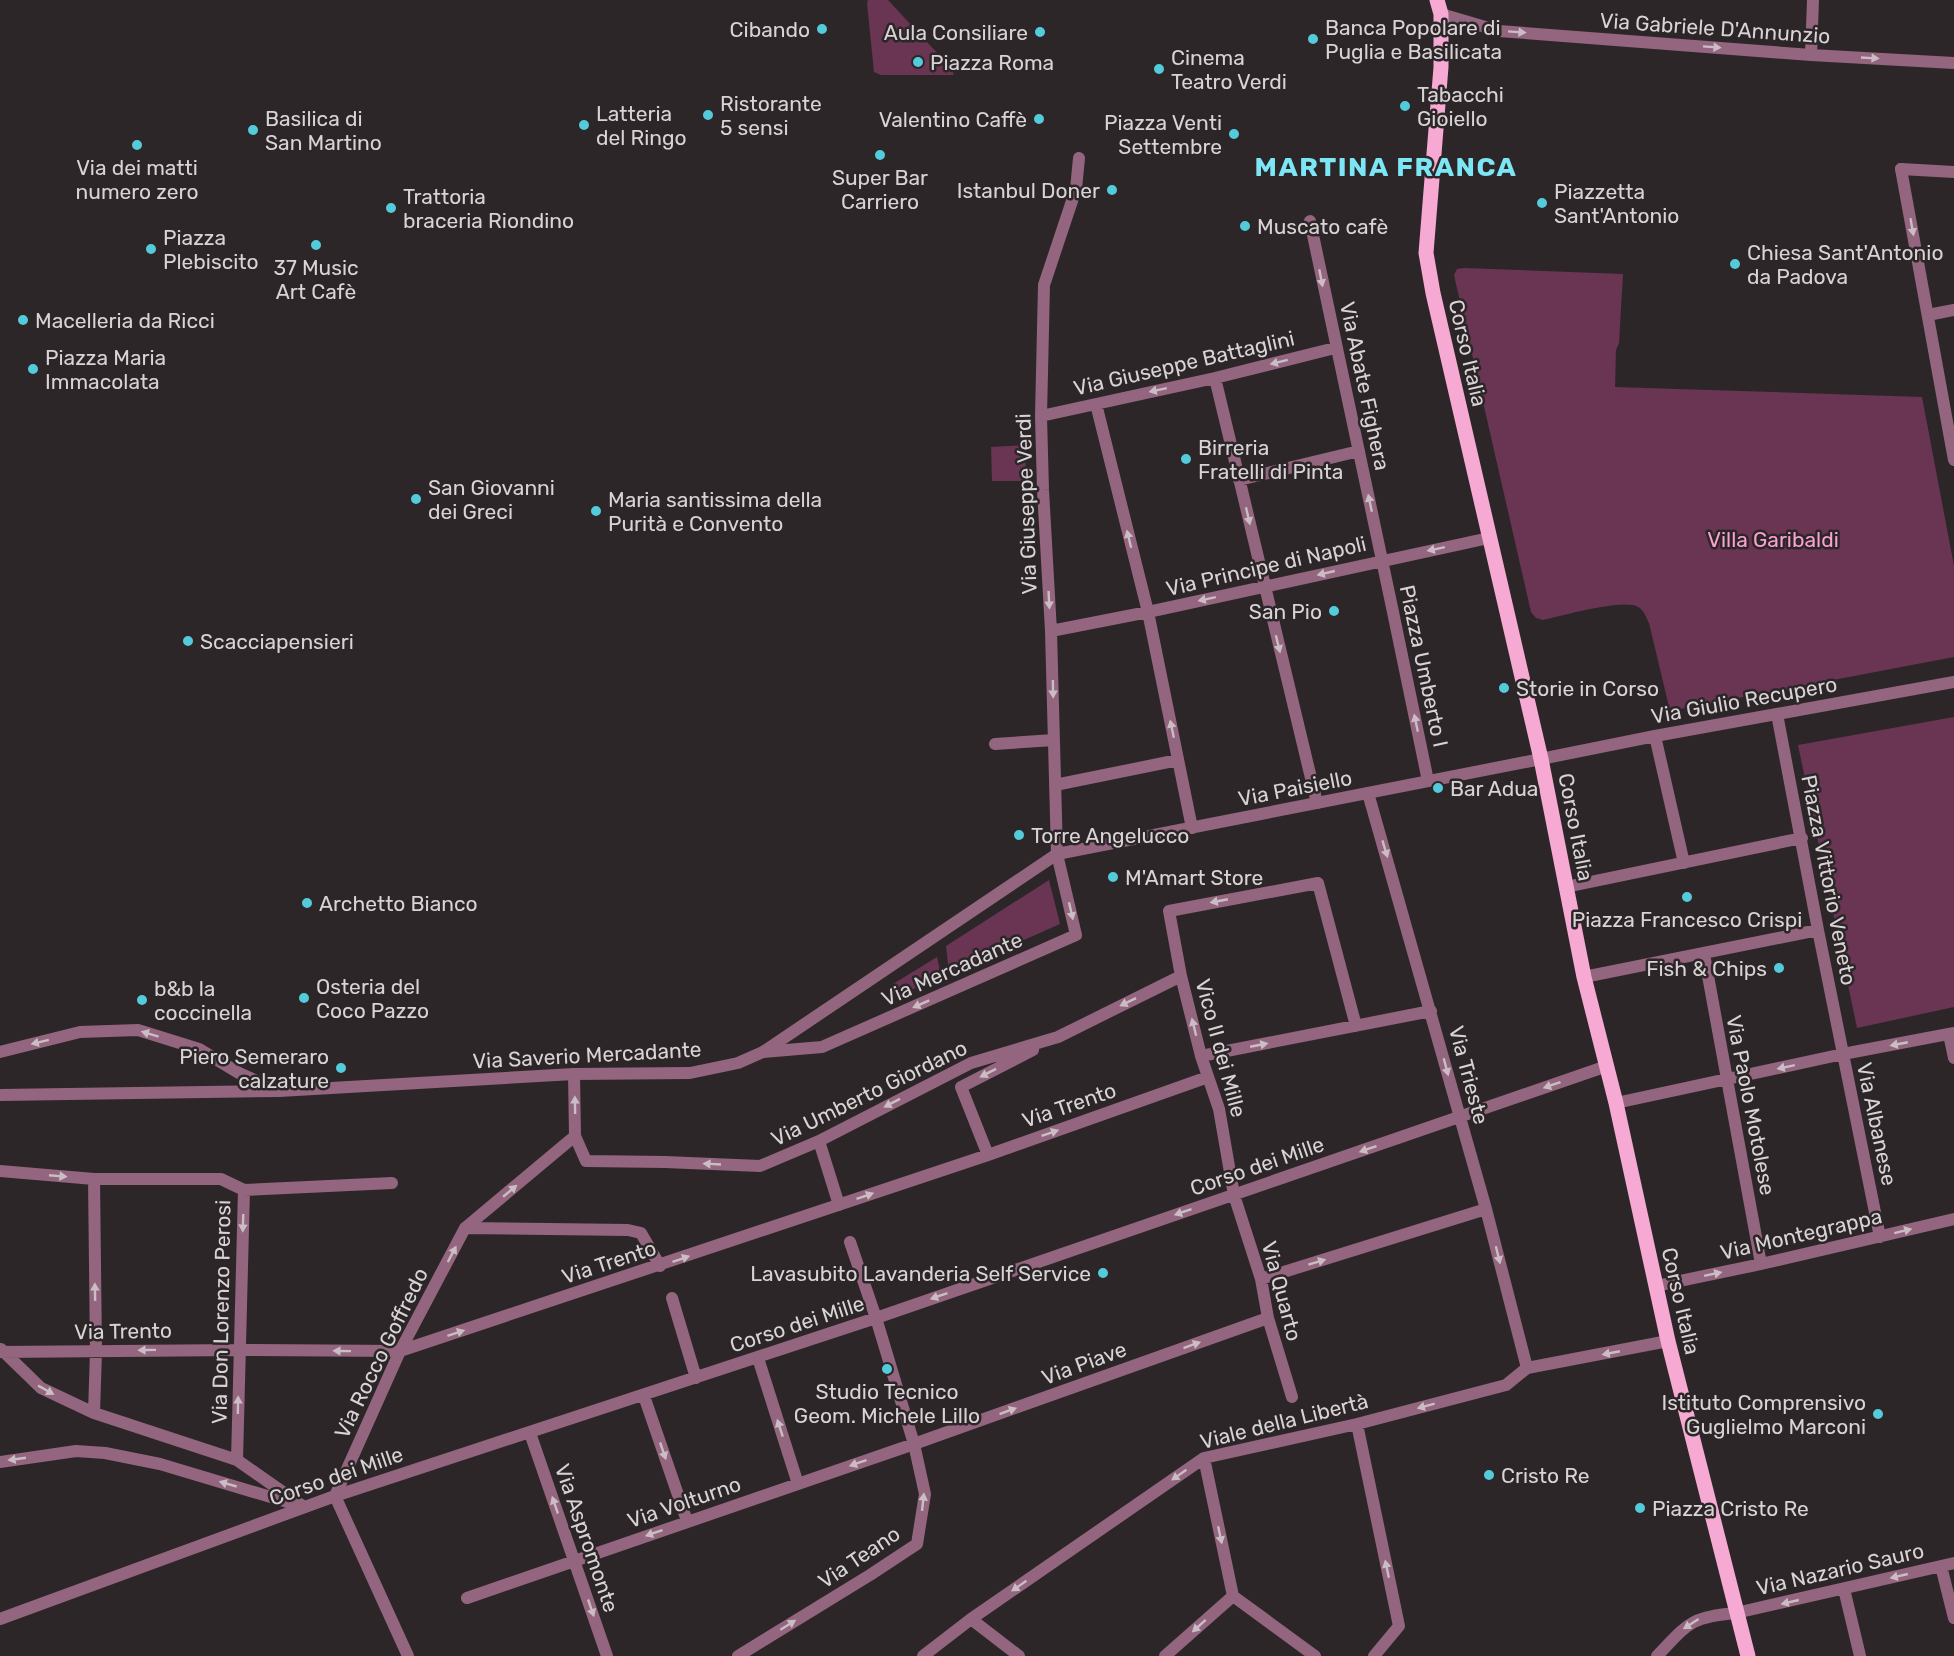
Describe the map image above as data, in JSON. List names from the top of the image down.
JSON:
{
  "streets": {
    "main road": ["Corso Italia"],
    "street": [
      "Via Gabriele D'Annunzio",
      "Via Giuseppe Battaglini",
      "Via Abate Fighera",
      "Via Giuseppe Verdi",
      "Via Principe di Napoli",
      "Piazza Umberto I",
      "Via Giulio Recupero",
      "Via Paisiello",
      "Piazza Vittorio Veneto",
      "Via Mercadante",
      "Vico II dei Mille",
      "Via Saverio Mercadante",
      "Via Trieste",
      "Via Umberto Giordano",
      "Via Trento",
      "Via Paolo Motolese",
      "Via Albanese",
      "Corso dei Mille",
      "Via Montegrappa",
      "Via Quarto",
      "Via Don Lorenzo Perosi",
      "Via Rocco Goffredo",
      "Via Piave",
      "Viale della Libertà",
      "Via Volturno",
      "Via Aspromonte",
      "Via Teano",
      "Via Nazario Sauro"
    ]
  },
  "crossings": [
    ["Via Gabriele D'Annunzio", "Corso Italia"],
    ["Corso Italia", "Via Principe di Napoli"],
    ["Corso Italia", "Via Giulio Recupero"],
    ["Corso Italia", "Via Paisiello"],
    ["Corso Italia", "Corso dei Mille"],
    ["Corso Italia", "Via Montegrappa"],
    ["Corso Italia", "Viale della Libertà"],
    ["Corso Italia", "Via Nazario Sauro"],
    ["Via Giuseppe Battaglini", "Via Abate Fighera"],
    ["Via Giuseppe Battaglini", "Via Giuseppe Verdi"],
    ["Via Abate Fighera", "Via Principe di Napoli"],
    ["Via Abate Fighera", "Piazza Umberto I"],
    ["Via Giuseppe Verdi", "Via Principe di Napoli"],
    ["Via Giuseppe Verdi", "Via Paisiello"],
    ["Via Giuseppe Verdi", "Via Mercadante"],
    ["Via Giuseppe Verdi", "Via Saverio Mercadante"],
    ["Via Principe di Napoli", "Piazza Umberto I"],
    ["Piazza Umberto I", "Via Paisiello"],
    ["Via Giulio Recupero", "Via Paisiello"],
    ["Via Giulio Recupero", "Piazza Vittorio Veneto"],
    ["Via Paisiello", "Via Mercadante"],
    ["Via Paisiello", "Via Saverio Mercadante"],
    ["Via Paisiello", "Via Trieste"],
    ["Piazza Vittorio Veneto", "Via Albanese"],
    ["Via Mercadante", "Via Saverio Mercadante"],
    ["Vico II dei Mille", "Via Umberto Giordano"],
    ["Vico II dei Mille", "Via Trento"],
    ["Vico II dei Mille", "Corso dei Mille"],
    ["Vico II dei Mille", "Via Quarto"],
    ["Via Trieste", "Corso dei Mille"],
    ["Via Trieste", "Viale della Libertà"],
    ["Via Umberto Giordano", "Via Rocco Goffredo"],
    ["Via Trento", "Via Don Lorenzo Perosi"],
    ["Via Trento", "Via Rocco Goffredo"],
    ["Via Paolo Motolese", "Via Montegrappa"],
    ["Via Albanese", "Via Montegrappa"],
    ["Corso dei Mille", "Via Quarto"],
    ["Corso dei Mille", "Via Rocco Goffredo"],
    ["Corso dei Mille", "Via Aspromonte"],
    ["Corso dei Mille", "Via Teano"],
    ["Via Quarto", "Via Piave"],
    ["Via Piave", "Via Volturno"],
    ["Via Piave", "Via Teano"],
    ["Via Volturno", "Via Aspromonte"],
    ["Via Volturno", "Via Teano"]
  ],
  "one_way": [
    "Via Gabriele D'Annunzio",
    "Via Principe di Napoli",
    "Piazza Umberto I",
    "Via Mercadante",
    "Via Trieste",
    "Via Umberto Giordano",
    "Via Montegrappa",
    "Via Rocco Goffredo",
    "Via Piave",
    "Viale della Libertà",
    "Via Volturno",
    "Via Teano",
    "Via Nazario Sauro"
  ],
  "districts": ["MARTINA FRANCA"],
  "parks": ["Villa Garibaldi"],
  "places": [
    "Cibando",
    "Aula Consiliare",
    "Banca Popolare di Puglia e Basilicata",
    "Piazza Roma",
    "Cinema Teatro Verdi",
    "Tabacchi Gioiello",
    "Ristorante 5 sensi",
    "Valentino Caffè",
    "Latteria del Ringo",
    "Basilica di San Martino",
    "Piazza Venti Settembre",
    "Via dei matti numero zero",
    "Super Bar Carriero",
    "Istanbul Doner",
    "Piazzetta Sant'Antonio",
    "Trattoria braceria Riondino",
    "Muscato cafè",
    "37 Music Art Cafè",
    "Piazza Plebiscito",
    "Chiesa Sant'Antonio da Padova",
    "Macelleria da Ricci",
    "Piazza Maria Immacolata",
    "Birreria Fratelli di Pinta",
    "San Giovanni dei Greci",
    "Maria santissima della Purità e Convento",
    "San Pio",
    "Scacciapensieri",
    "Storie in Corso",
    "Bar Adua",
    "Torre Angelucco",
    "M'Amart Store",
    "Piazza Francesco Crispi",
    "Archetto Bianco",
    "Fish & Chips",
    "Osteria del Coco Pazzo",
    "b&b la coccinella",
    "Piero Semeraro calzature",
    "Lavasubito Lavanderia Self Service",
    "Studio Tecnico Geom. Michele Lillo",
    "Istituto Comprensivo Guglielmo Marconi",
    "Cristo Re",
    "Piazza Cristo Re"
  ]
}
